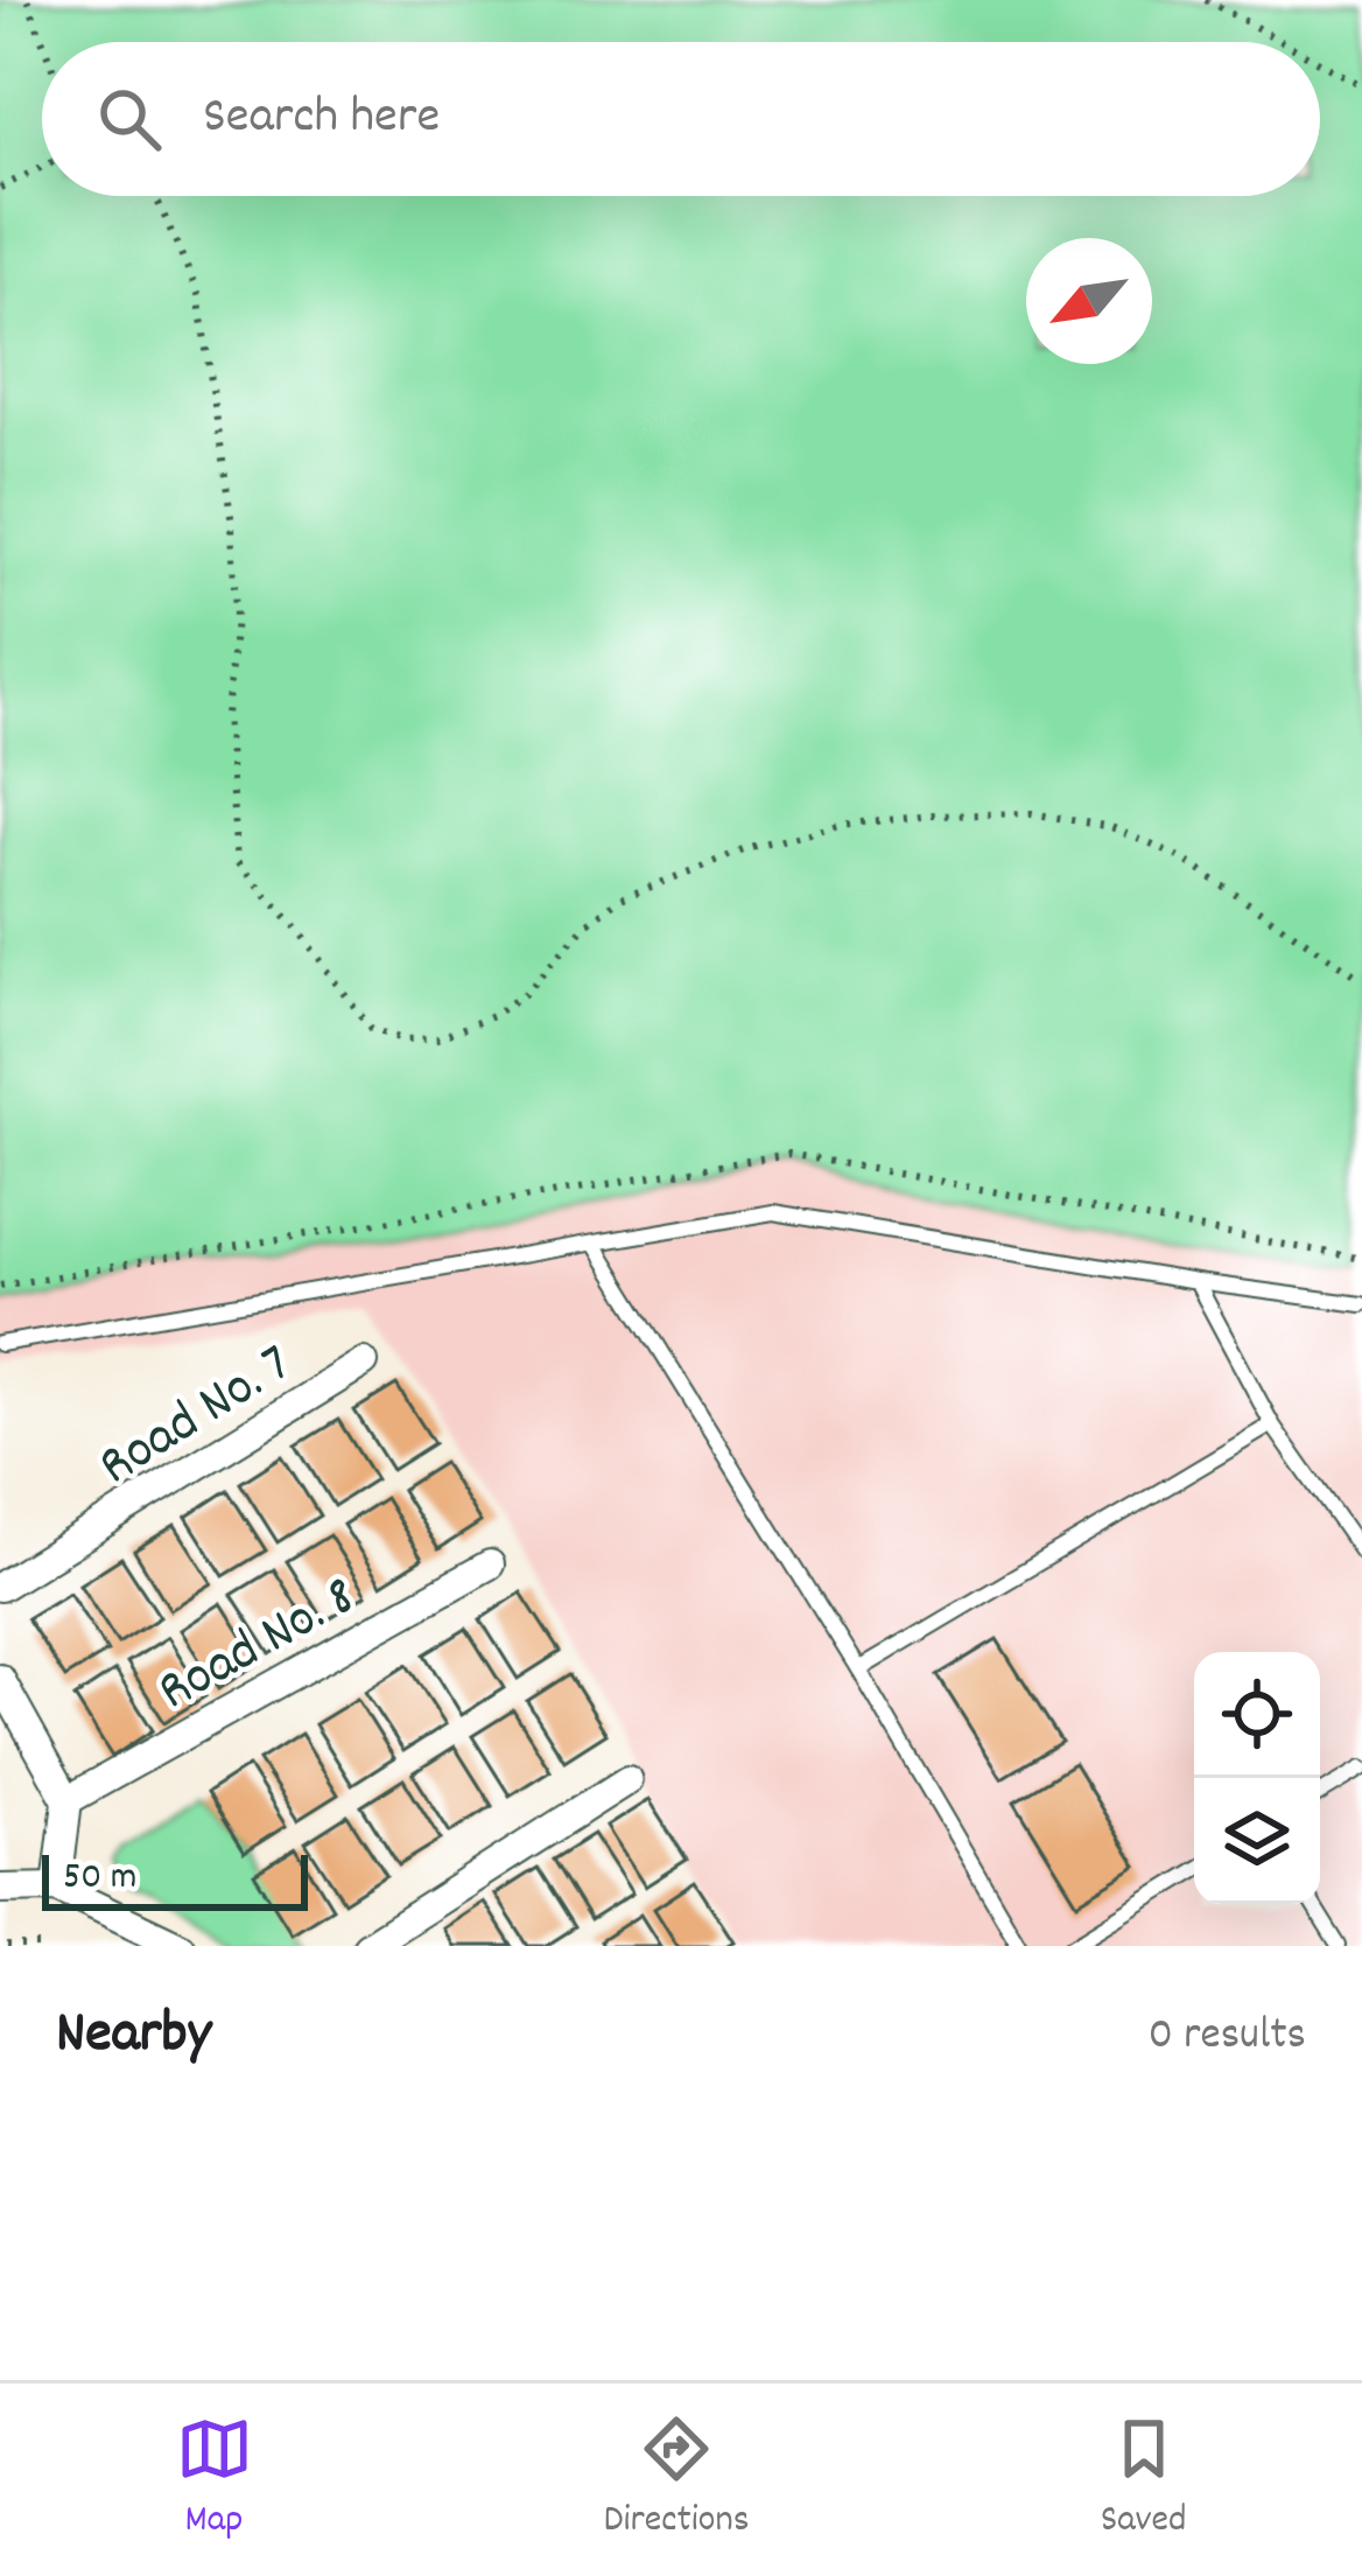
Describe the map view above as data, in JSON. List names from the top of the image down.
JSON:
{
  "streets": {
    "street": ["Road No. 7", "Road No. 8"]
  },
  "scale_bar": "50 m",
  "north": "bottom left",
  "page": {
    "search": "Search here",
    "scale": "50 m",
    "heading": ["Nearby", "0 results"],
    "nav": ["Map", "Directions", "Saved"]
  }
}
